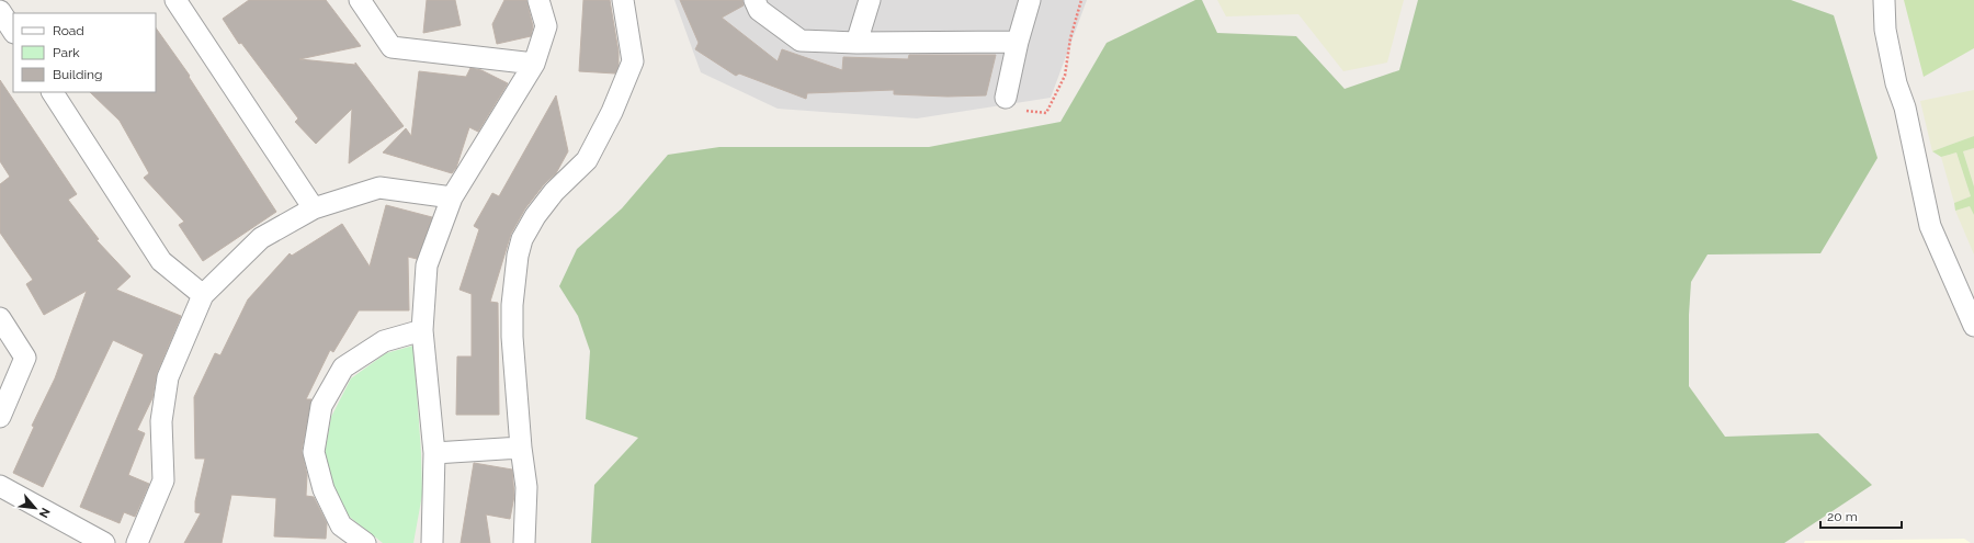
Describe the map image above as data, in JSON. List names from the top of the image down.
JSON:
{
  "legend": ["Road", "Park", "Building"],
  "scale_bar": "20 m",
  "north": "bottom right"
}
